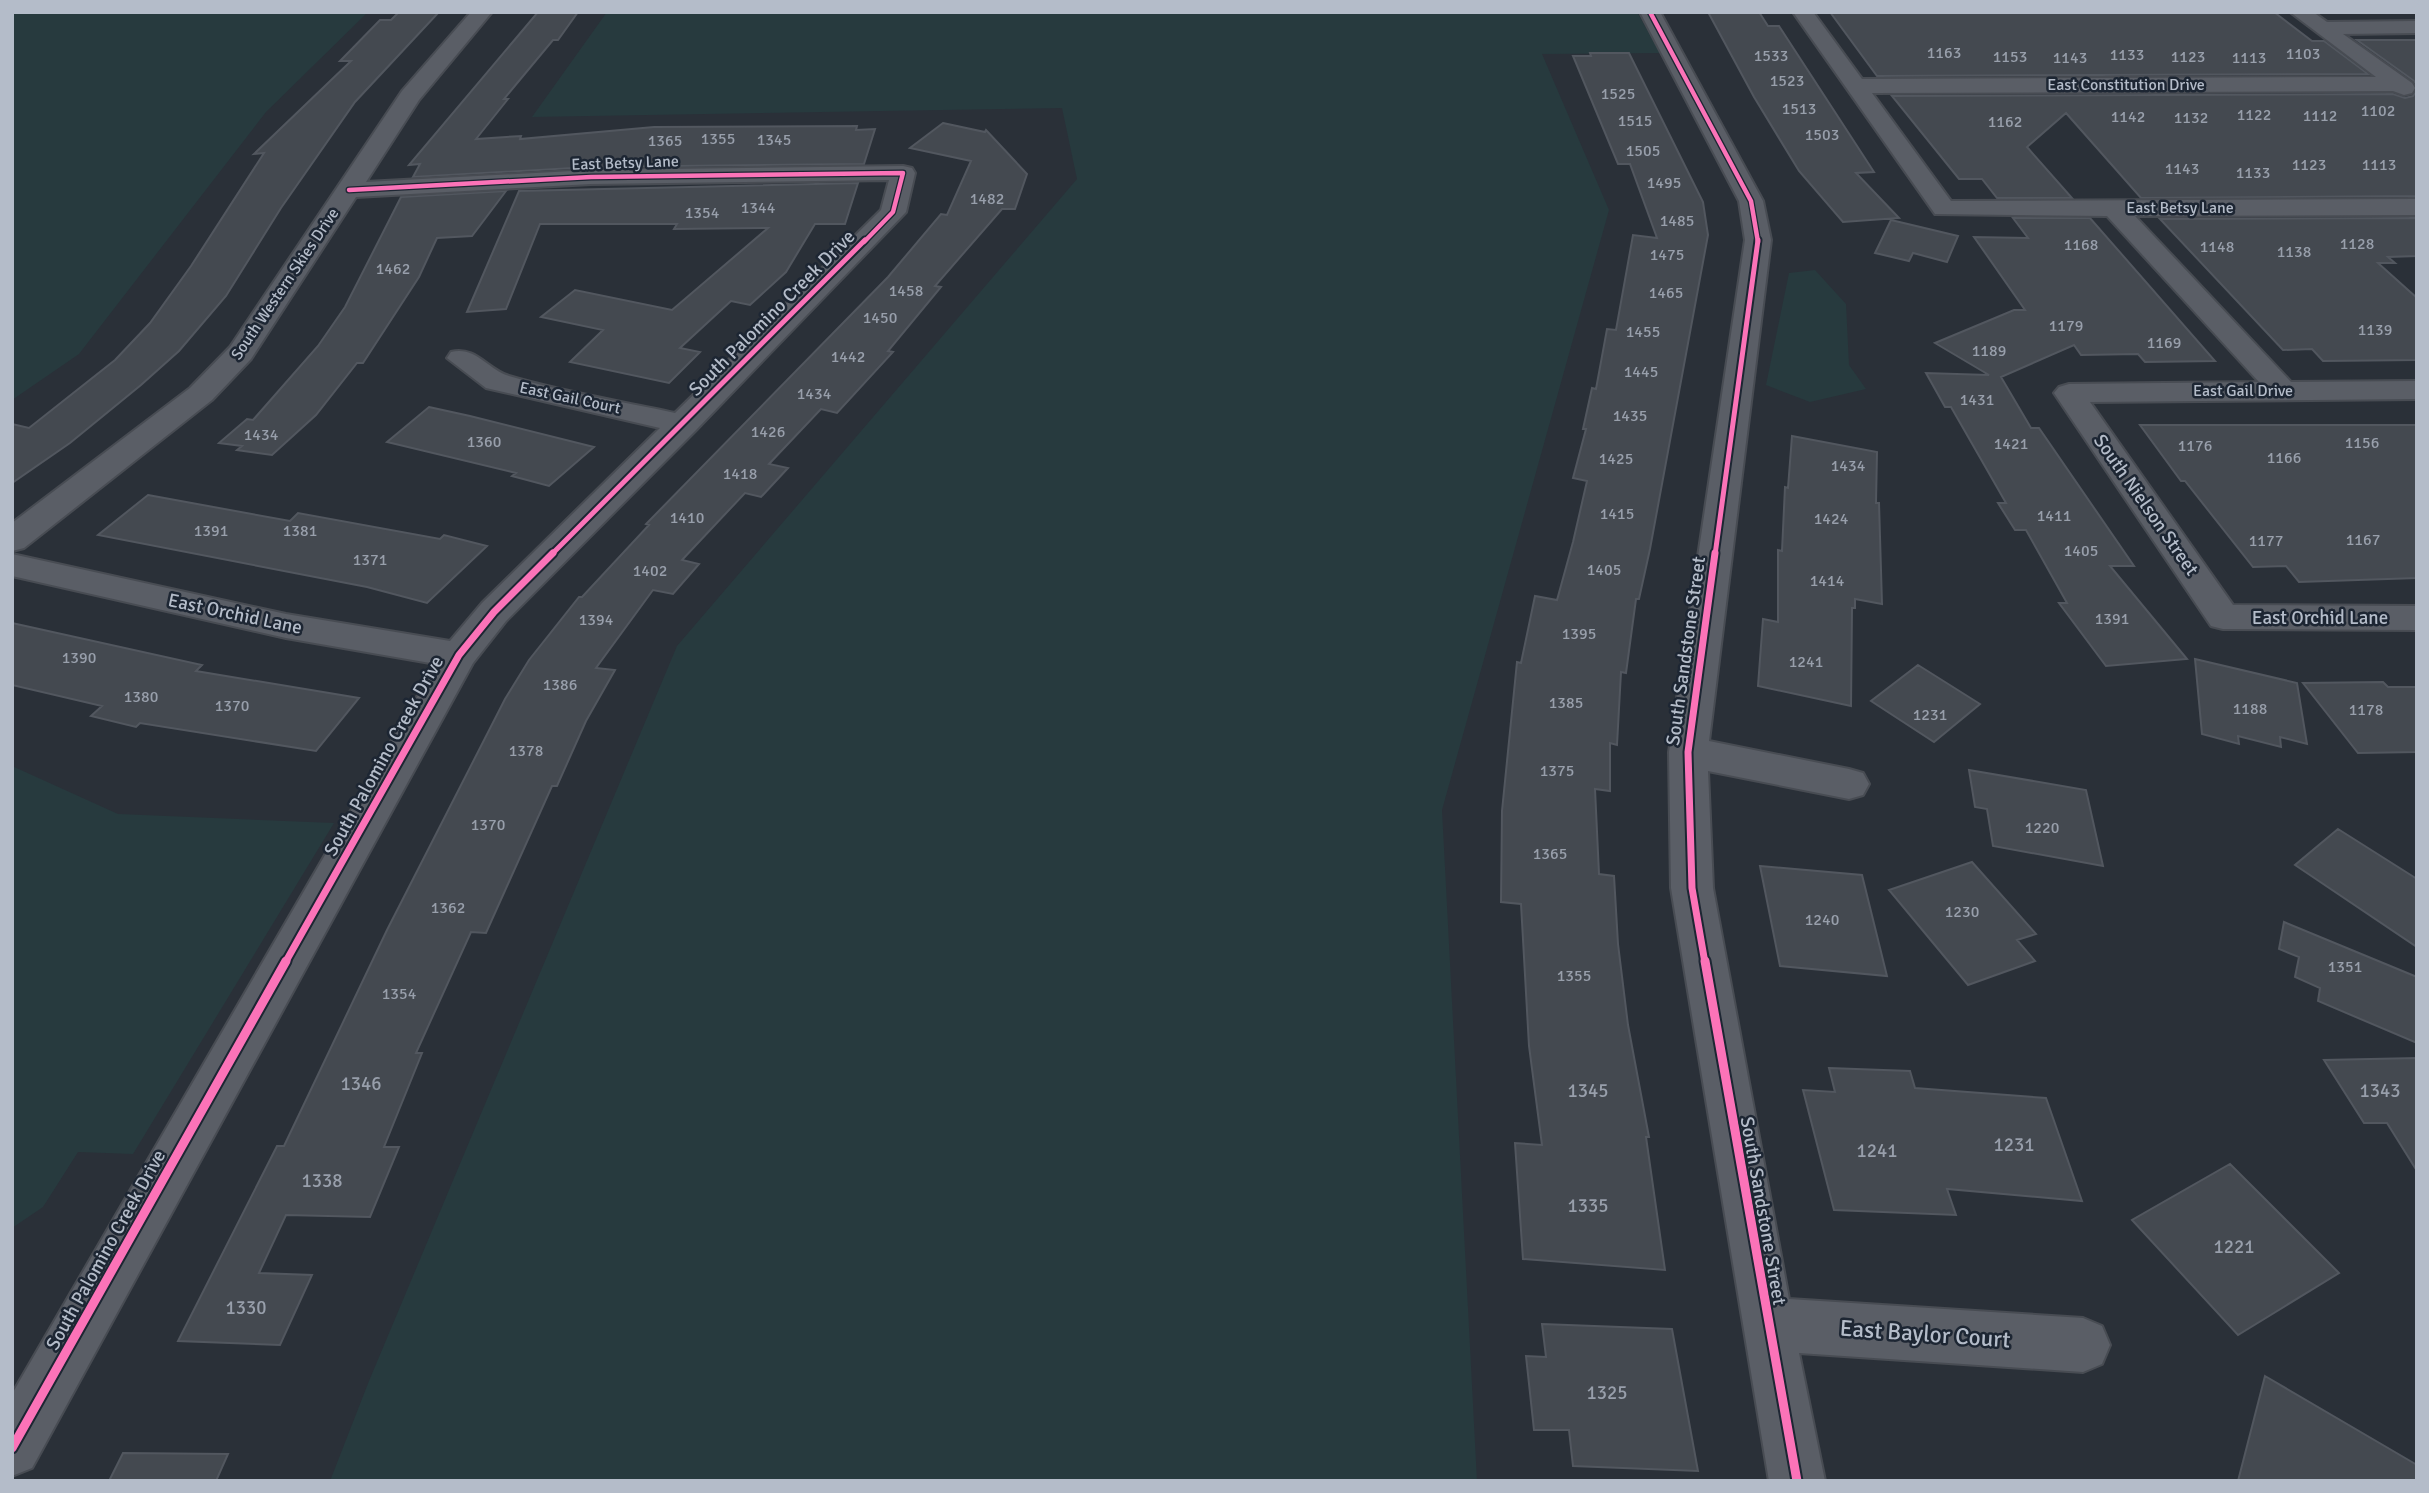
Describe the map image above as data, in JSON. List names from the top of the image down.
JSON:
{
  "streets": {
    "street": [
      "East Constitution Drive",
      "East Betsy Lane",
      "South Western Skies Drive",
      "South Palomino Creek Drive",
      "East Gail Drive",
      "East Gail Court",
      "South Nielson Street",
      "East Orchid Lane",
      "South Sandstone Street",
      "East Baylor Court"
    ]
  },
  "crossings": [
    ["East Constitution Drive", "East Betsy Lane"],
    ["East Betsy Lane", "South Western Skies Drive"],
    ["East Betsy Lane", "South Palomino Creek Drive"],
    ["South Palomino Creek Drive", "East Gail Court"],
    ["South Palomino Creek Drive", "East Orchid Lane"],
    ["East Gail Drive", "South Nielson Street"],
    ["South Nielson Street", "East Orchid Lane"],
    ["South Sandstone Street", "East Baylor Court"]
  ],
  "house_numbers": [
    "1163",
    "1103",
    "1133",
    "1533",
    "1153",
    "1123",
    "1143",
    "1113",
    "1523",
    "1525",
    "1513",
    "1102",
    "1122",
    "1112",
    "1142",
    "1132",
    "1515",
    "1162",
    "1503",
    "1355",
    "1345",
    "1365",
    "1505",
    "1123",
    "1113",
    "1143",
    "1133",
    "1495",
    "1482",
    "1344",
    "1354",
    "1485",
    "1128",
    "1168",
    "1148",
    "1138",
    "1475",
    "1462",
    "1458",
    "1465",
    "1450",
    "1179",
    "1139",
    "1455",
    "1169",
    "1189",
    "1442",
    "1445",
    "1434",
    "1431",
    "1435",
    "1426",
    "1434",
    "1360",
    "1156",
    "1421",
    "1176",
    "1166",
    "1425",
    "1434",
    "1418",
    "1415",
    "1411",
    "1410",
    "1424",
    "1391",
    "1381",
    "1167",
    "1177",
    "1405",
    "1371",
    "1405",
    "1402",
    "1414",
    "1391",
    "1394",
    "1395",
    "1390",
    "1241",
    "1386",
    "1380",
    "1385",
    "1370",
    "1188",
    "1178",
    "1231",
    "1378",
    "1375",
    "1370",
    "1220",
    "1365",
    "1362",
    "1230",
    "1240",
    "1351",
    "1355",
    "1354",
    "1346",
    "1345",
    "1343",
    "1231",
    "1241",
    "1338",
    "1335",
    "1221",
    "1330",
    "1325"
  ]
}
